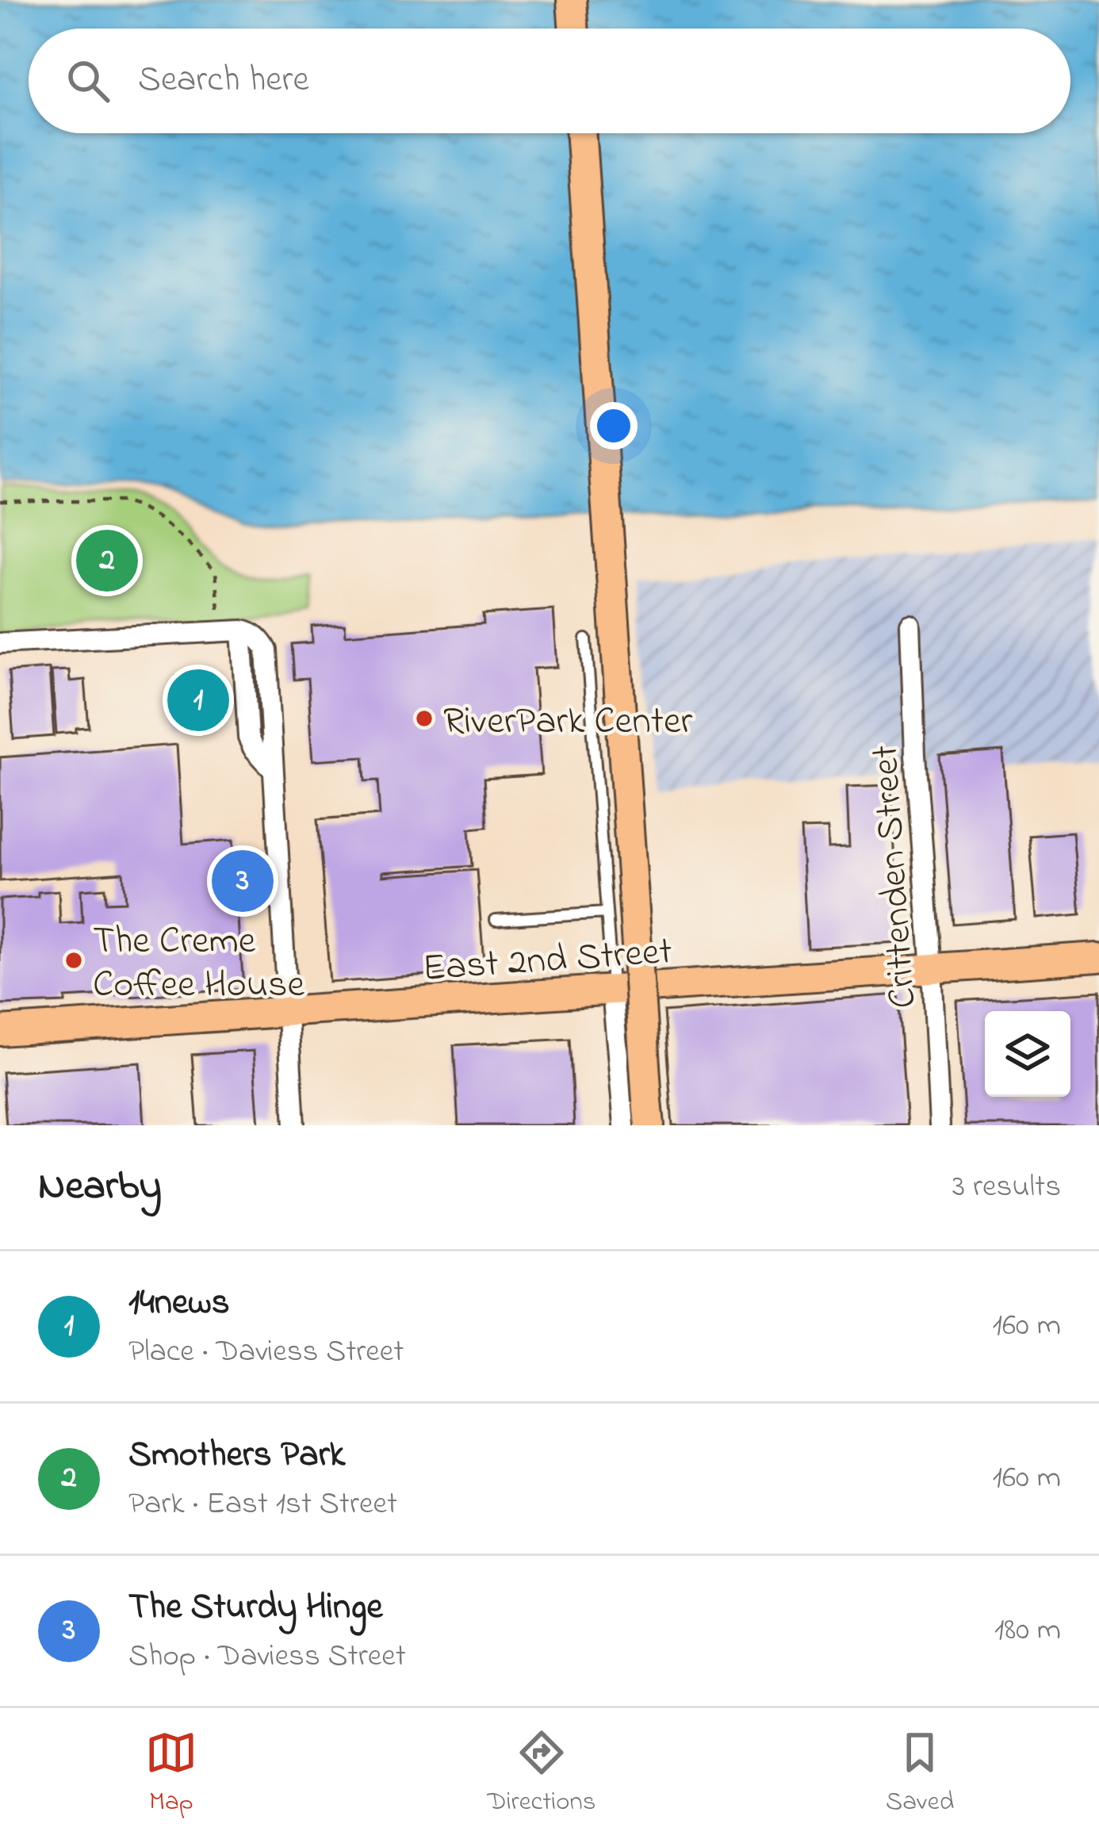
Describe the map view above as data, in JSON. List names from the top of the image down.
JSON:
{
  "streets": {
    "main road": ["East 2nd Street"],
    "street": ["Crittenden Street"]
  },
  "crossings": [
    ["Crittenden Street", "East 2nd Street"]
  ],
  "places": ["RiverPark Center", "The Creme Coffee House"],
  "page": {
    "search": "Search here",
    "pins": ["2", "1", "3"],
    "heading": ["Nearby", "3 results"],
    "list": [
      {
        "mark": "1",
        "name": "14news",
        "note": "Place · Daviess Street",
        "value": "160 m"
      },
      {
        "mark": "2",
        "name": "Smothers Park",
        "note": "Park · East 1st Street",
        "value": "160 m"
      },
      {
        "mark": "3",
        "name": "The Sturdy Hinge",
        "note": "Shop · Daviess Street",
        "value": "180 m"
      }
    ],
    "nav": ["Map", "Directions", "Saved"]
  }
}
